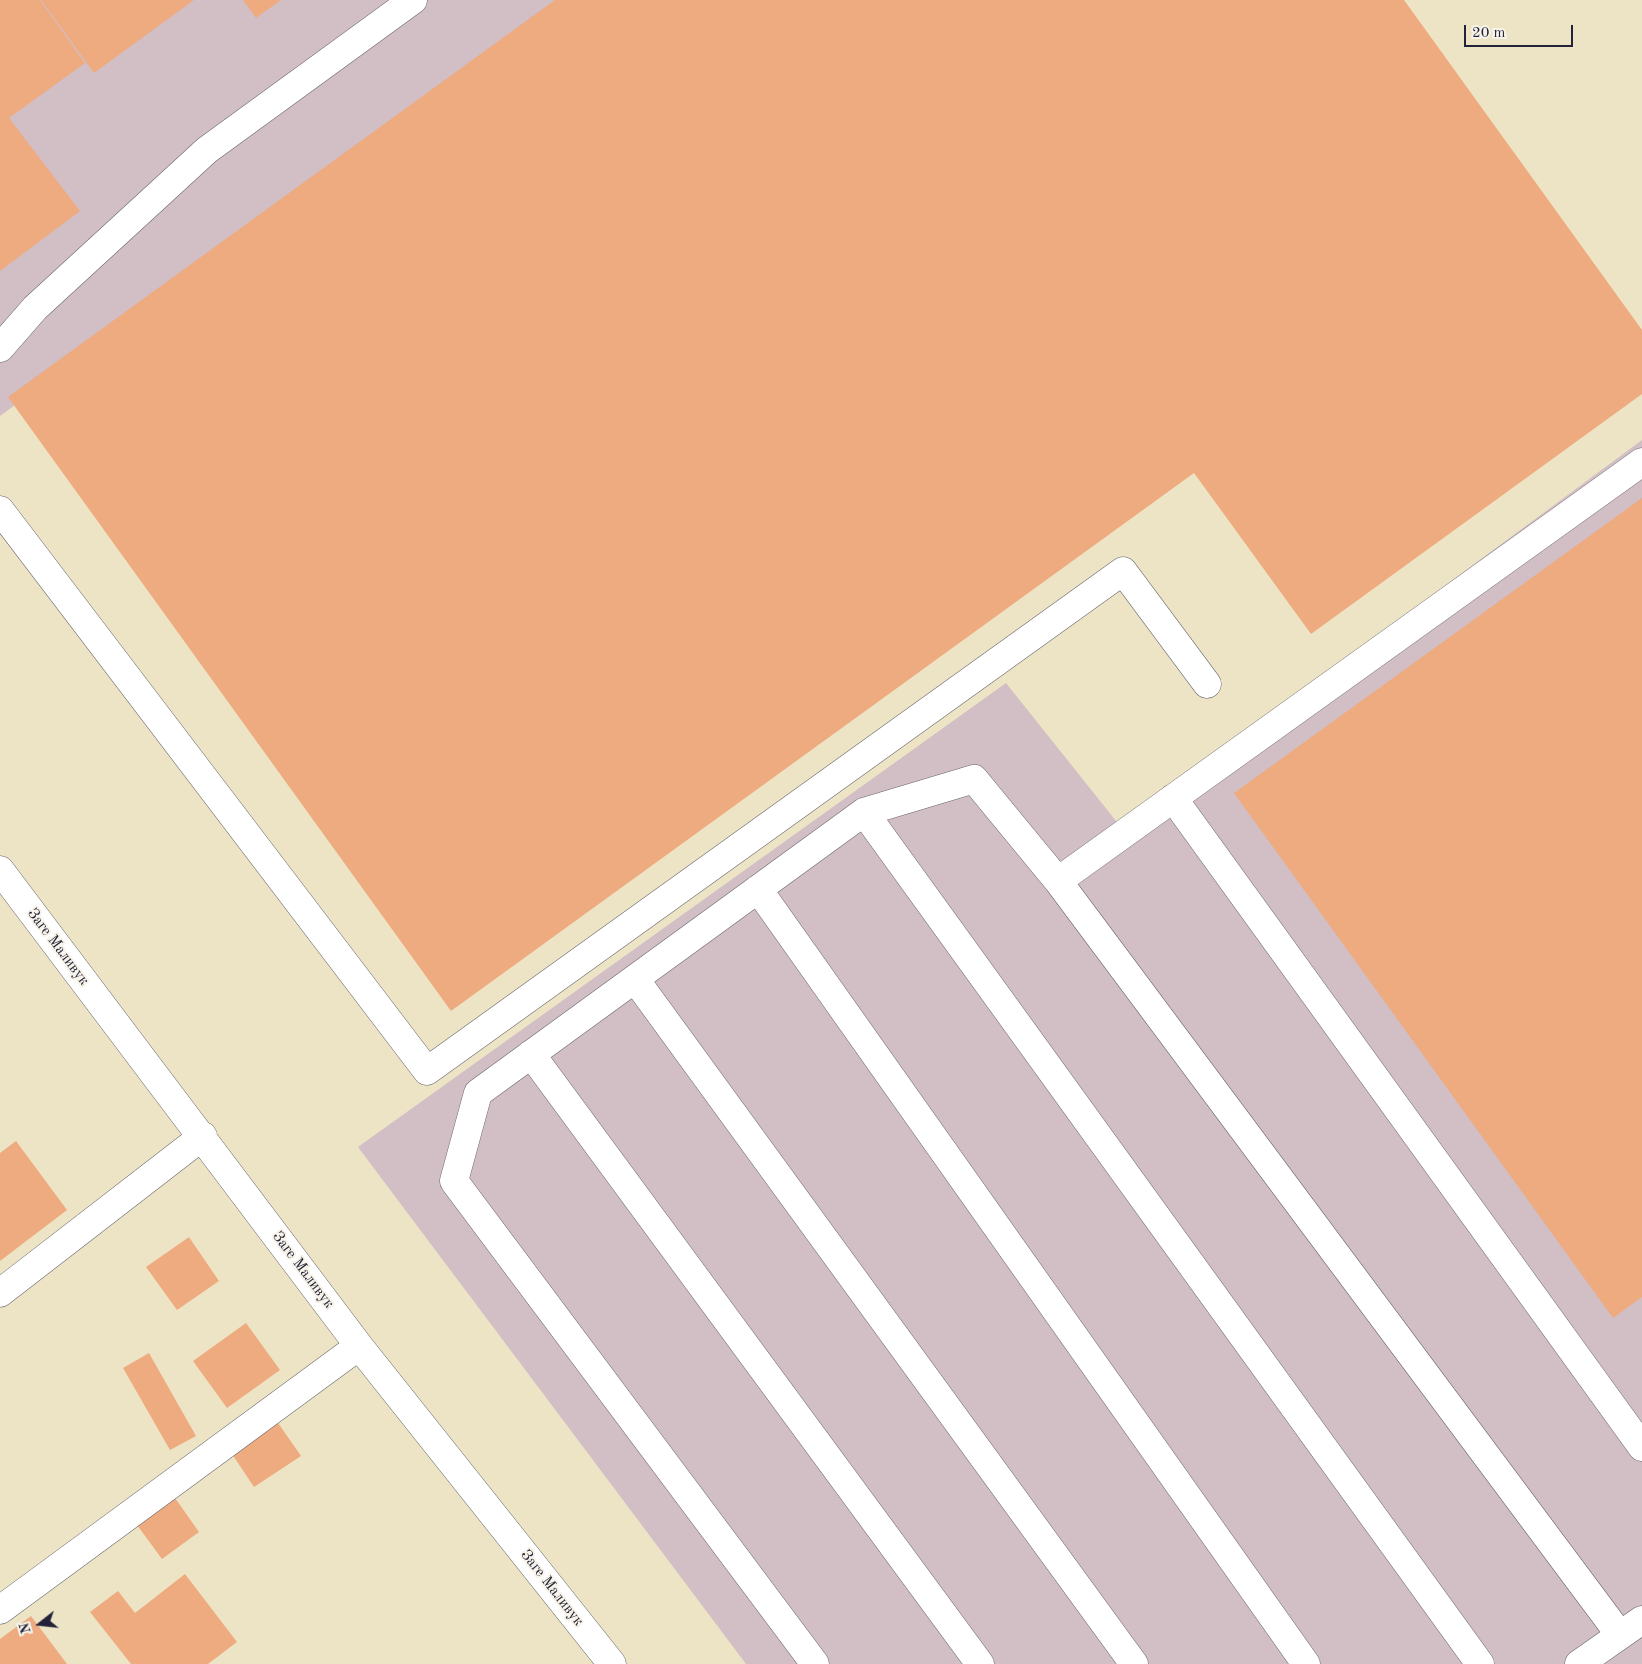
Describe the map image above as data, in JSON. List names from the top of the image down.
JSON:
{
  "streets": {
    "street": ["Заге Маливук"]
  },
  "scale_bar": "20 m",
  "north": "left"
}
